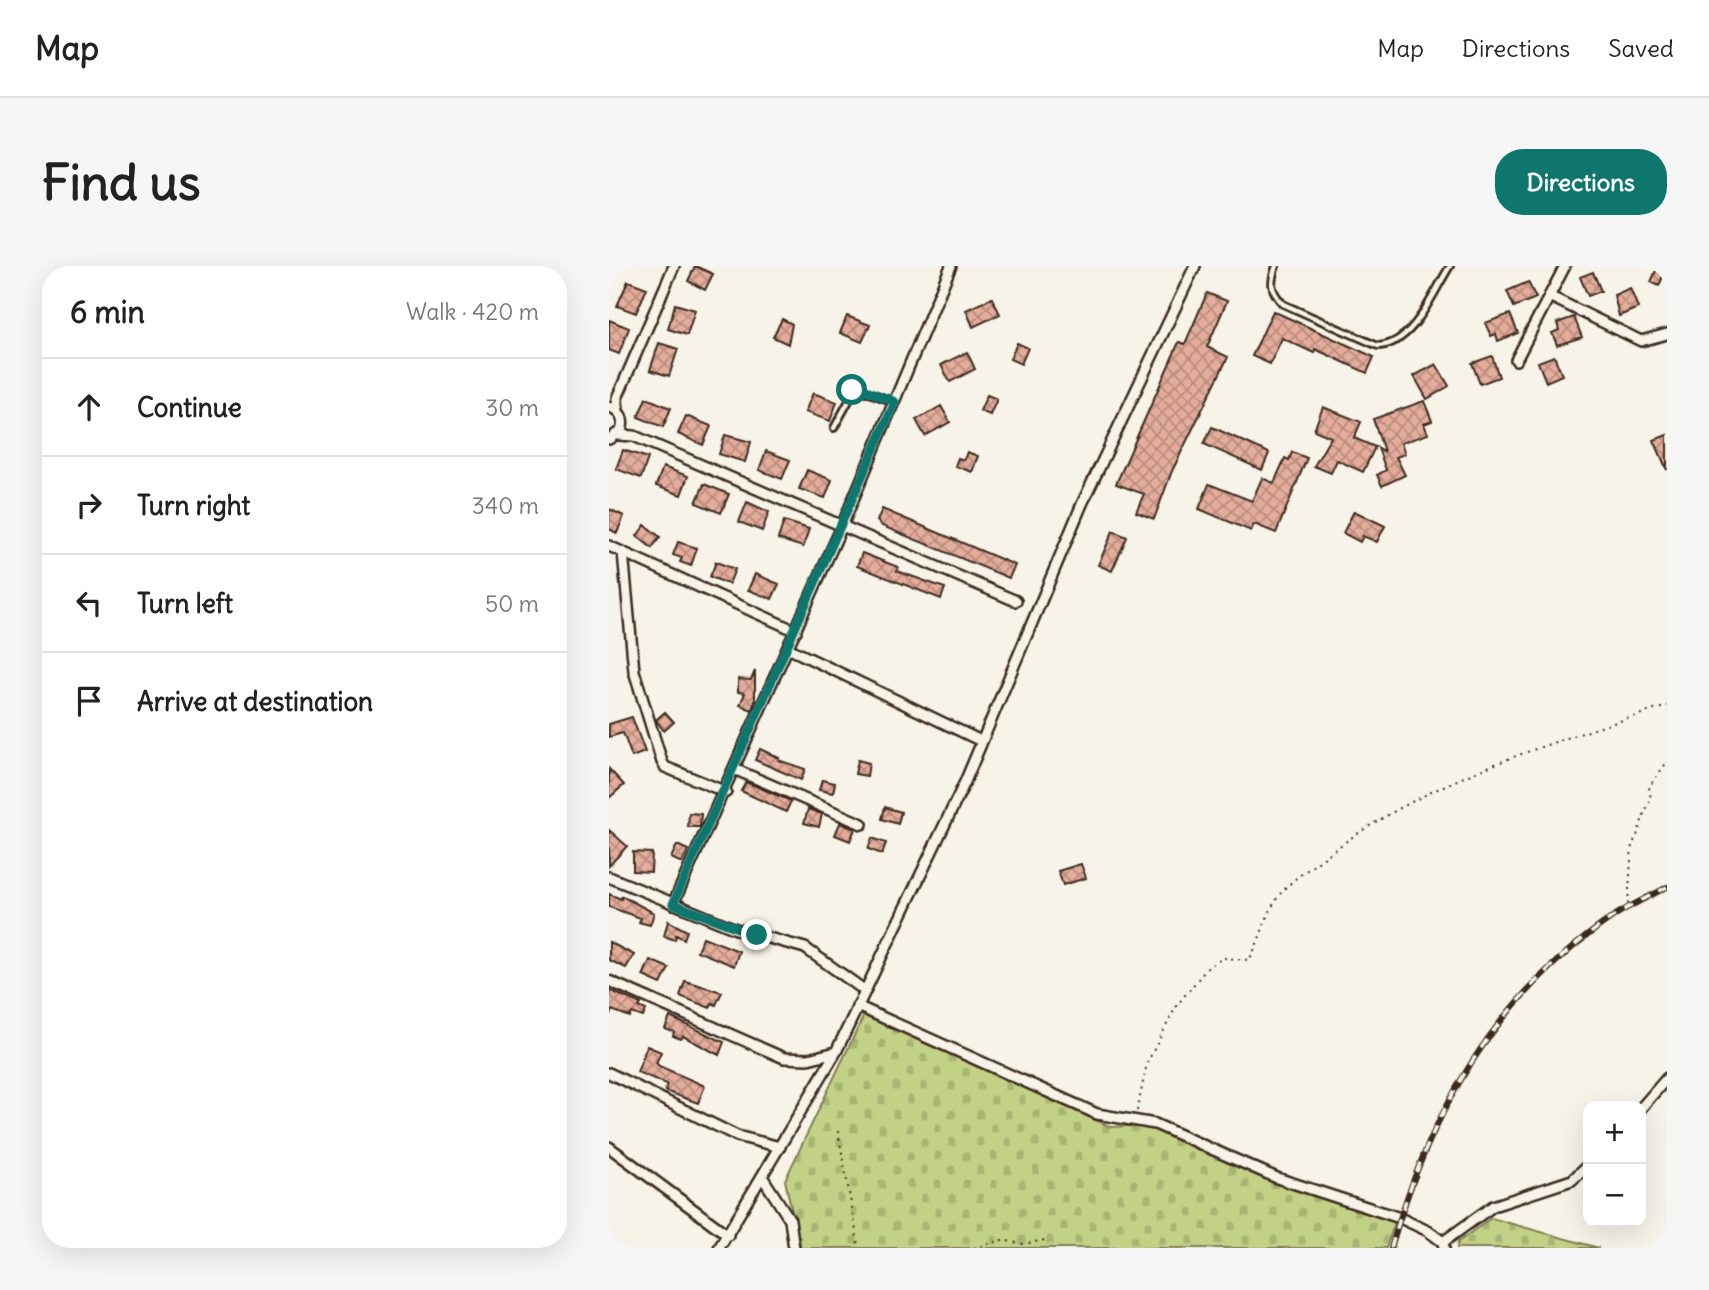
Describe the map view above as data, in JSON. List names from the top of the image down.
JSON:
{
  "page": {
    "header": "Map",
    "nav": ["Map", "Directions", "Saved"],
    "buttons": "Directions",
    "title": "Find us",
    "heading": ["6 min", "Walk · 420 m"],
    "list": [
      ["Continue", "30 m"],
      ["Turn right", "340 m"],
      ["Turn left", "50 m"],
      "Arrive at destination"
    ],
    "map_buttons": ["+", "−"]
  }
}
